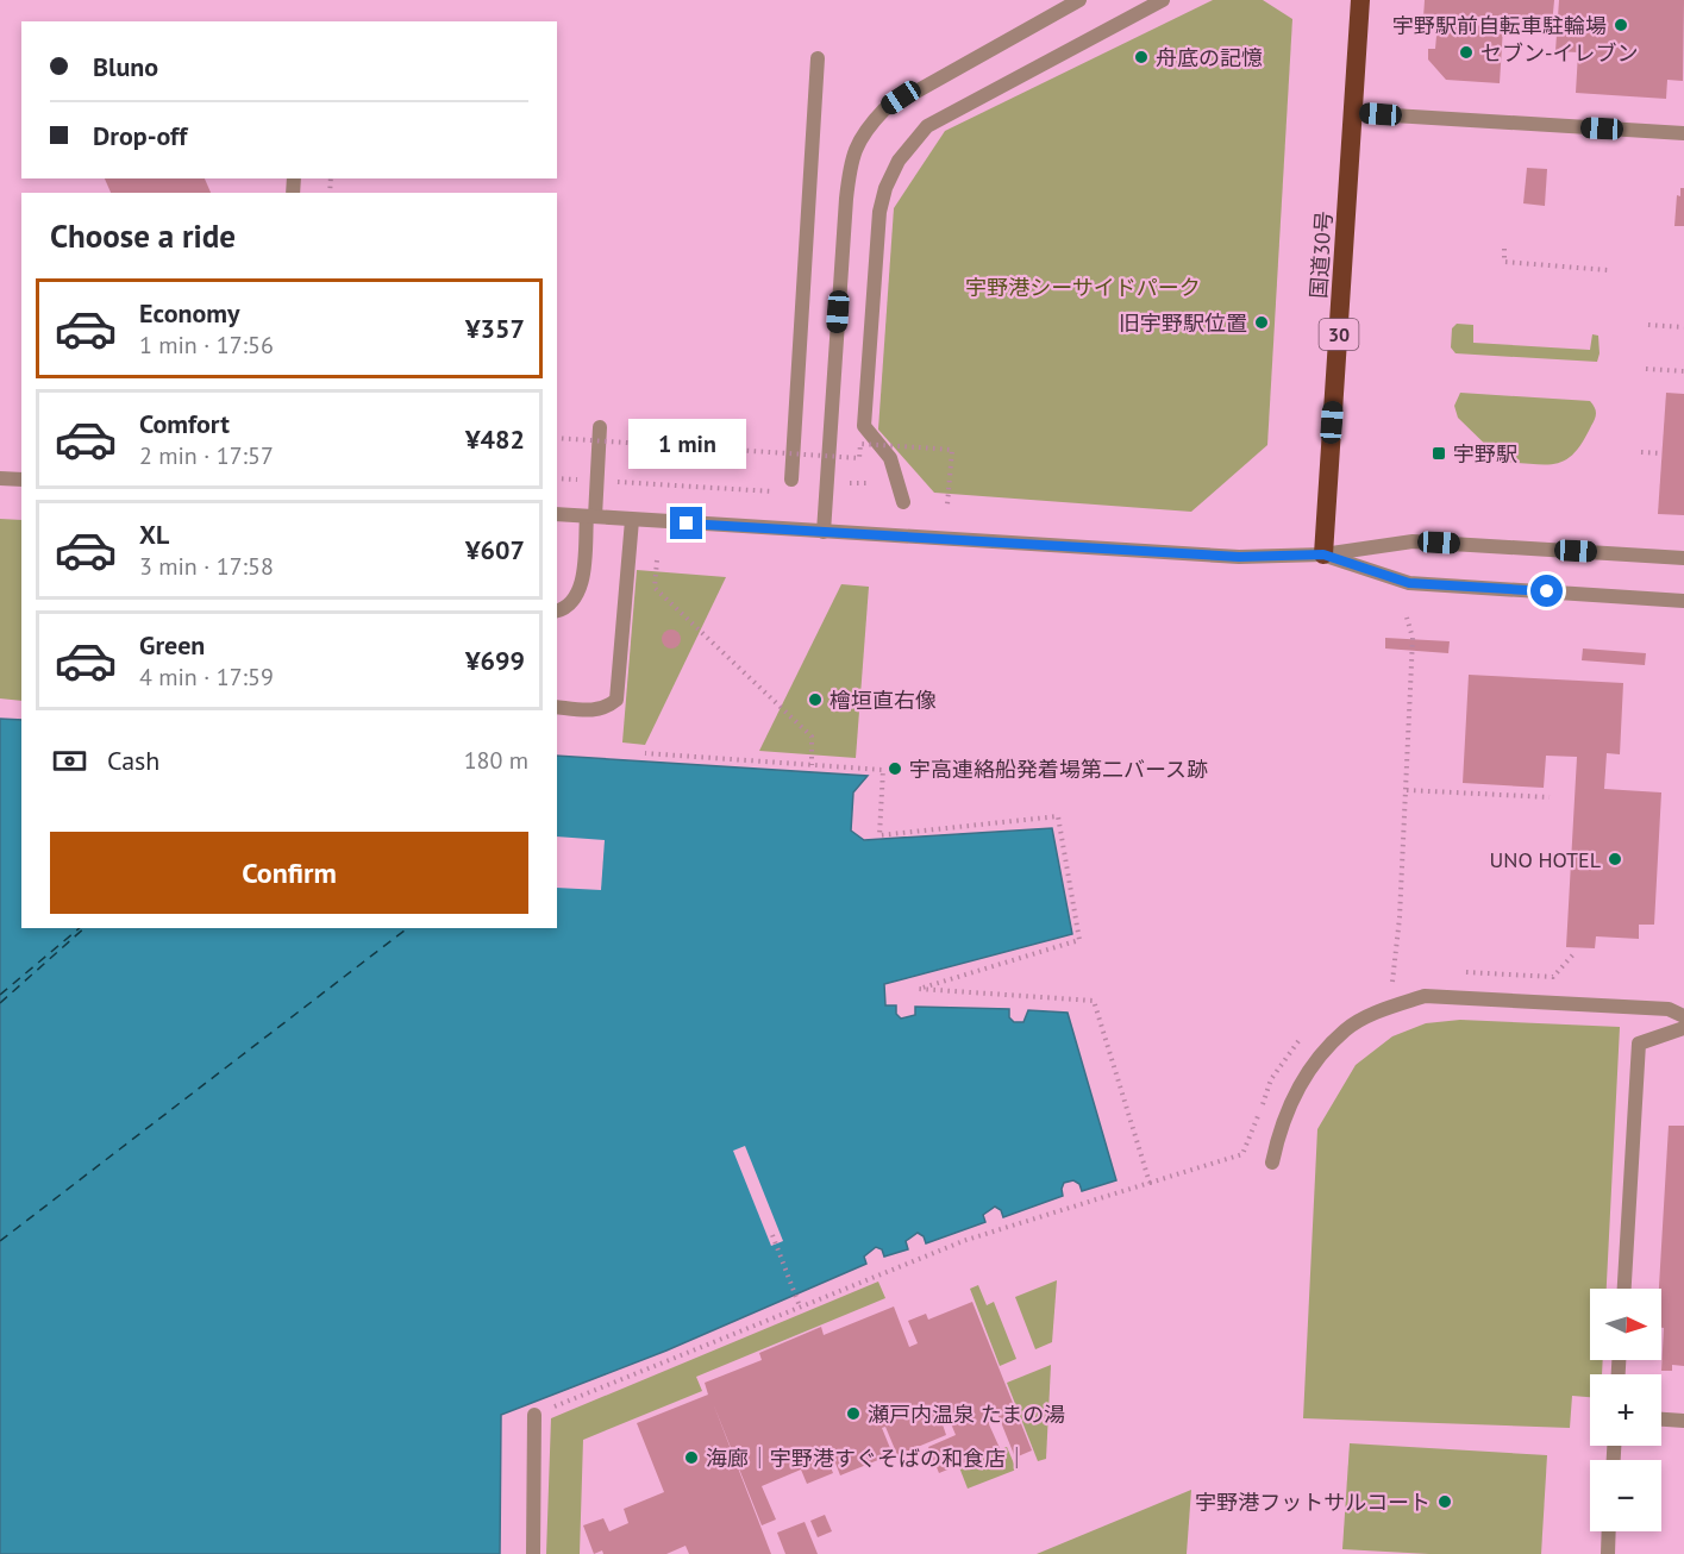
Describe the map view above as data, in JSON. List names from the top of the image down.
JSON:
{
  "streets": {
    "highway": ["国道30号", "30"]
  },
  "parks": ["宇野港シーサイドパーク"],
  "places": {
    "other": [
      "宇野駅前自転車駐輪場",
      "セブン-イレブン",
      "舟底の記憶",
      "旧宇野駅位置",
      "檜垣直右像",
      "宇高連絡船発着場第二バース跡",
      "UNO HOTEL",
      "瀬戸内温泉 たまの湯",
      "海廊│宇野港すぐそばの和食店│",
      "宇野港フットサルコート"
    ],
    "transit": ["宇野駅"]
  },
  "north": "right",
  "page": {
    "banner": ["Bluno", "Drop-off"],
    "heading": "Choose a ride",
    "list": [
      {
        "name": "Economy",
        "note": "1 min · 17:56",
        "value": "¥357"
      },
      {
        "name": "Comfort",
        "note": "2 min · 17:57",
        "value": "¥482"
      },
      {
        "name": "XL",
        "note": "3 min · 17:58",
        "value": "¥607"
      },
      {
        "name": "Green",
        "note": "4 min · 17:59",
        "value": "¥699"
      }
    ],
    "bubble": "1 min",
    "pay": ["Cash", "180 m"],
    "buttons": "Confirm",
    "map_buttons": ["+", "−"]
  }
}
